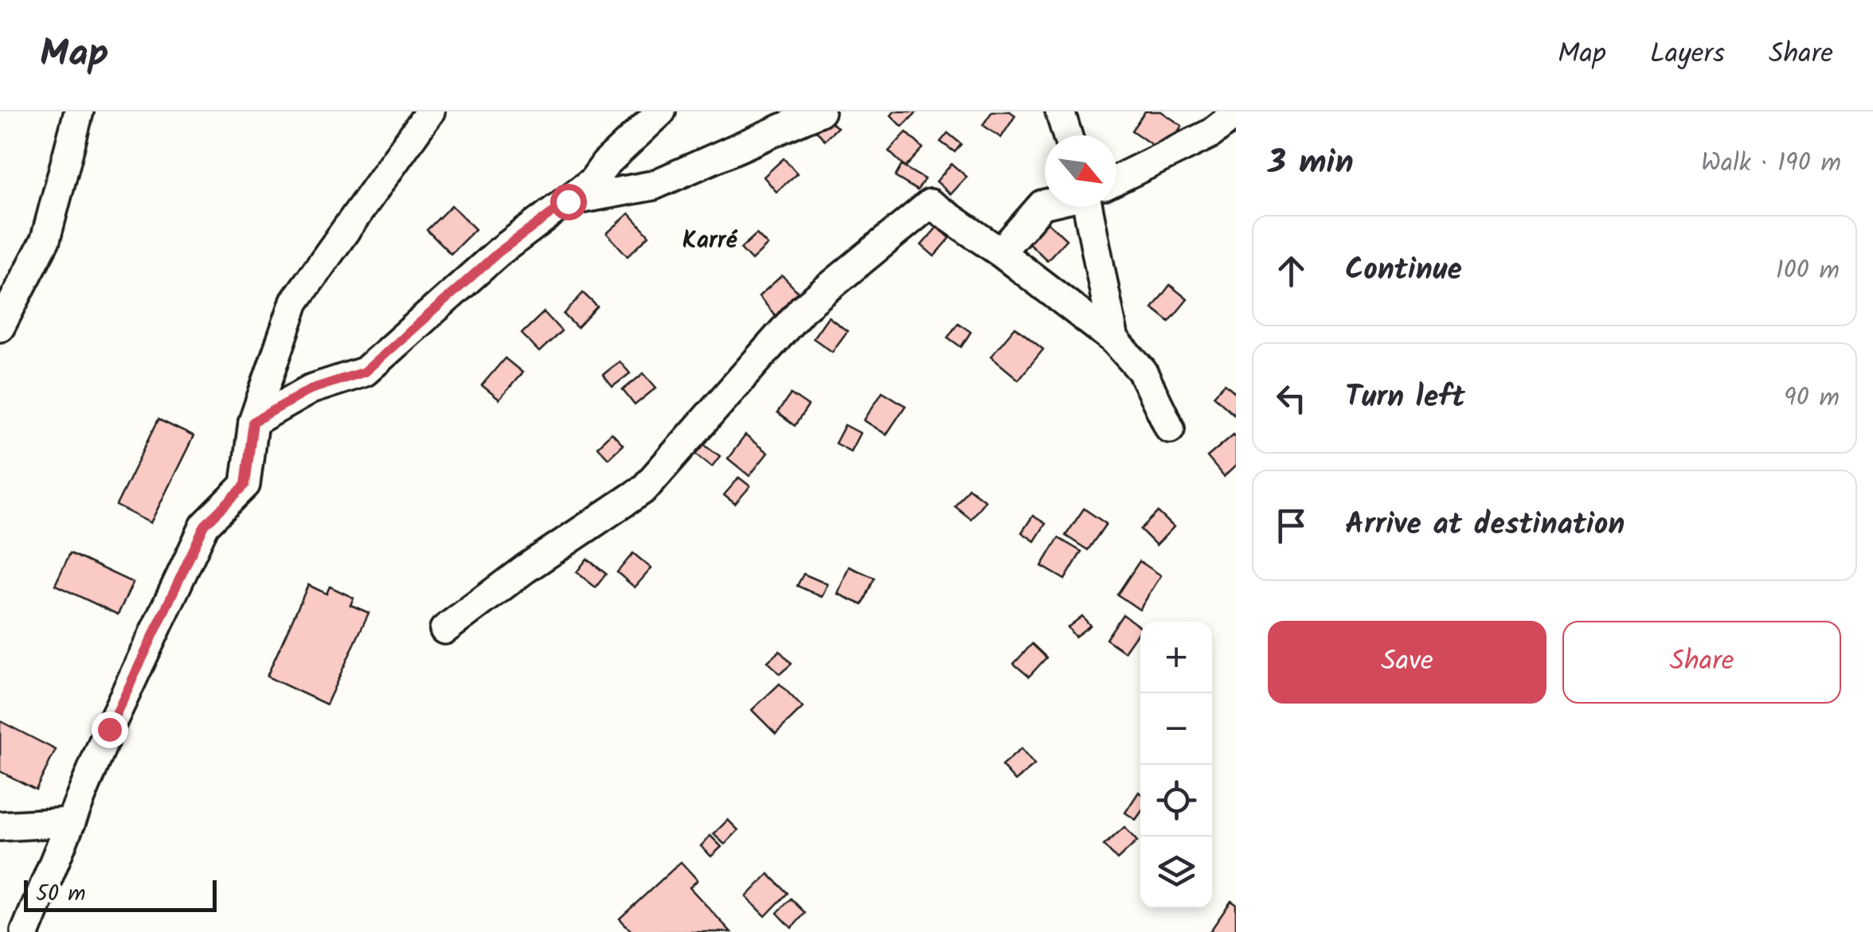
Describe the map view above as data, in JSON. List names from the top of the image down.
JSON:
{
  "districts": ["Karré"],
  "scale_bar": "50 m",
  "north": "bottom right",
  "page": {
    "header": "Map",
    "nav": ["Map", "Layers", "Share"],
    "heading": ["3 min", "Walk · 190 m"],
    "list": [
      ["Continue", "100 m"],
      ["Turn left", "90 m"],
      "Arrive at destination"
    ],
    "buttons": ["Save", "Share"],
    "map_buttons": ["+", "−"],
    "scale": "50 m"
  }
}
